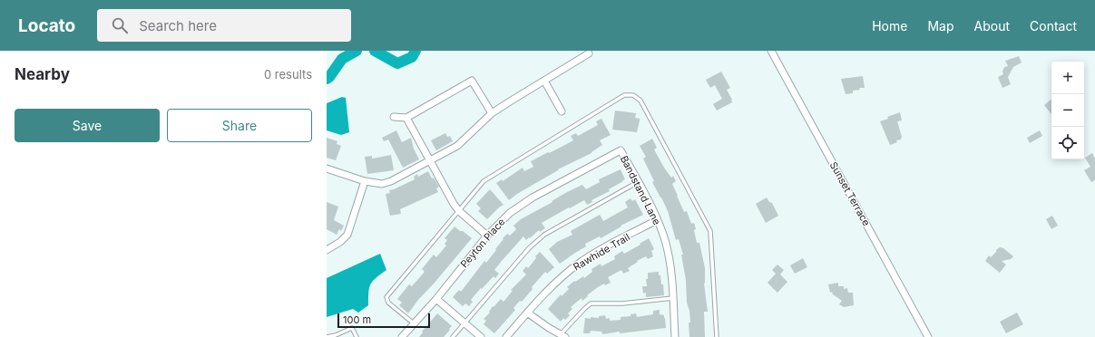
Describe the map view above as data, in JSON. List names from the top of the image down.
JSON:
{
  "streets": {
    "street": [
      "Bandstand Lane",
      "Sunset Terrace",
      "Peyton Place",
      "Rawhide Trail"
    ]
  },
  "crossings": [
    ["Bandstand Lane", "Peyton Place"],
    ["Bandstand Lane", "Rawhide Trail"]
  ],
  "scale_bar": "100 m",
  "page": {
    "header": "Locato",
    "search": "Search here",
    "nav": [
      "Home",
      "Map",
      "About",
      "Contact"
    ],
    "heading": ["Nearby", "0 results"],
    "map_buttons": ["+", "−"],
    "buttons": ["Save", "Share"],
    "scale": "100 m"
  }
}
